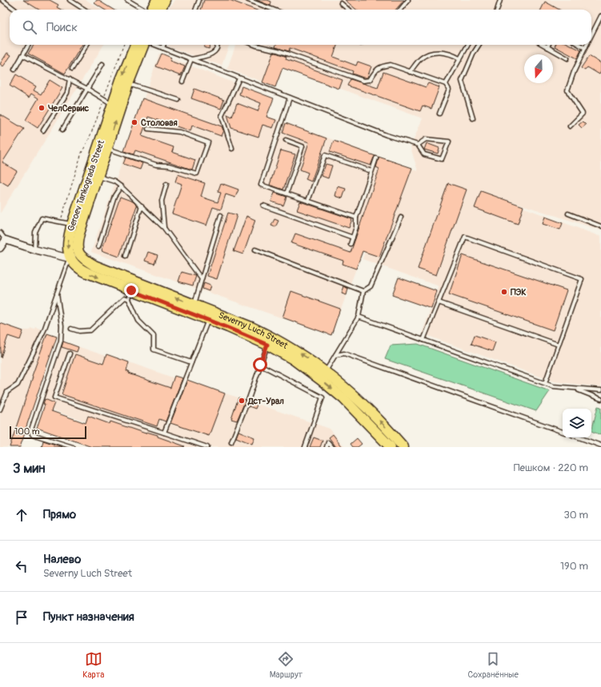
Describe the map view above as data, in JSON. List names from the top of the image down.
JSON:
{
  "streets": {
    "main road": ["Geroev Tankograda Street", "Severny Luch Street"]
  },
  "crossings": [
    ["Geroev Tankograda Street", "Severny Luch Street"]
  ],
  "places": [
    "ЧелСервис",
    "Столовая",
    "ПЭК",
    "Дст-Урал"
  ],
  "scale_bar": "100 m",
  "north": "bottom",
  "page": {
    "search": "Поиск",
    "scale": "100 m",
    "heading": ["3 мин", "Пешком · 220 m"],
    "list": [
      ["Прямо", "30 m"],
      ["Налево", "Severny Luch Street", "190 m"],
      "Пункт назначения"
    ],
    "nav": ["Карта", "Маршрут", "Сохранённые"]
  }
}
